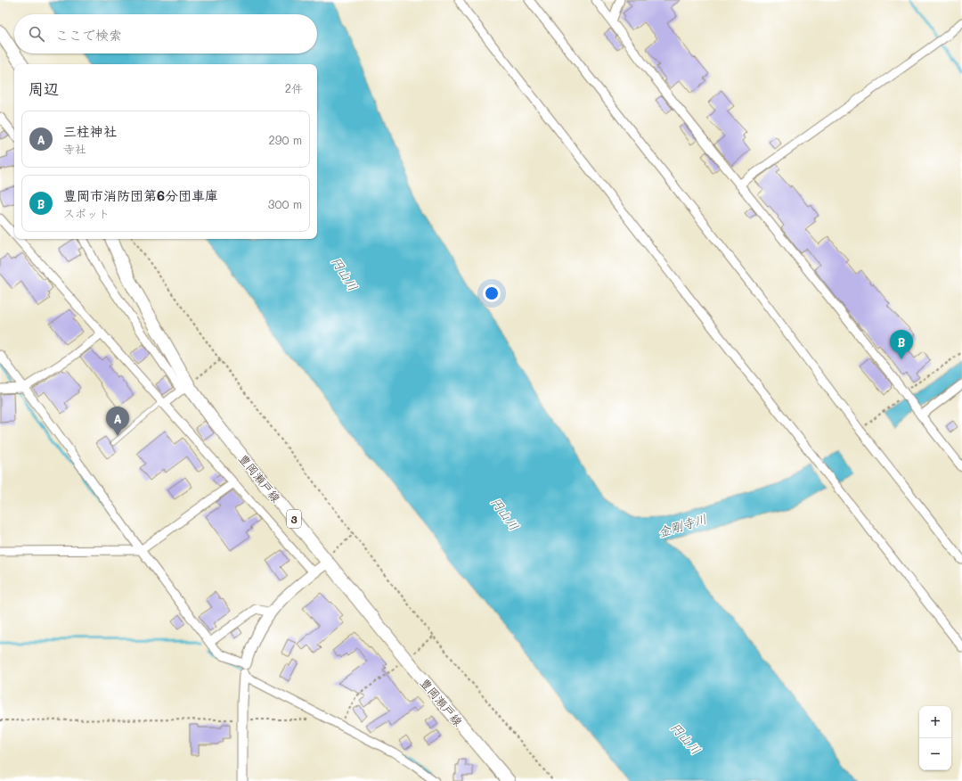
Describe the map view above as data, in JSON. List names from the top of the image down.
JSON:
{
  "streets": {
    "main road": ["豊岡瀬戸線", "3"]
  },
  "water": ["円山川", "金剛寺川"],
  "page": {
    "search": "ここで検索",
    "heading": ["周辺", "2件"],
    "list": [
      {
        "mark": "A",
        "name": "三柱神社",
        "note": "寺社",
        "value": "290 m"
      },
      {
        "mark": "B",
        "name": "豊岡市消防団第6分団車庫",
        "note": "スポット",
        "value": "300 m"
      }
    ],
    "pins": ["B", "A"],
    "map_buttons": ["+", "−"]
  }
}
